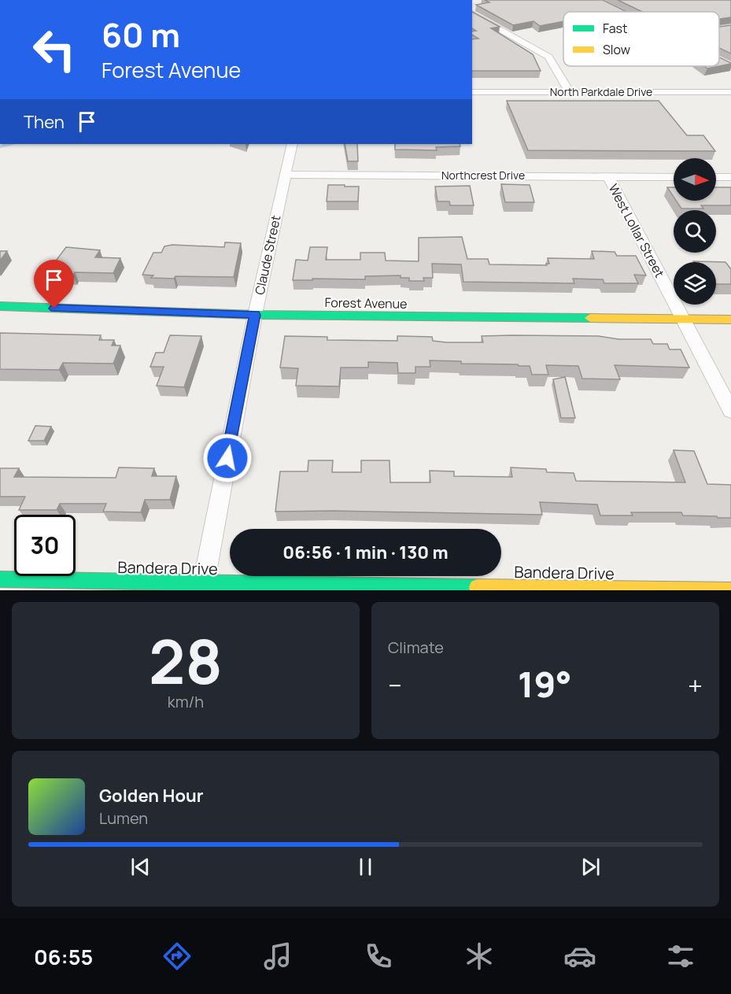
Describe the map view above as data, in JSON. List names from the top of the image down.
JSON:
{
  "streets": {
    "street": [
      "North Parkdale Drive",
      "Northcrest Drive",
      "West Lollar Street",
      "Claude Street",
      "Forest Avenue",
      "Bandera Drive"
    ]
  },
  "crossings": [
    ["Northcrest Drive", "West Lollar Street"],
    ["Northcrest Drive", "Claude Street"],
    ["West Lollar Street", "Forest Avenue"],
    ["Claude Street", "Forest Avenue"],
    ["Claude Street", "Bandera Drive"]
  ],
  "legend": ["Fast", "Slow"],
  "north": "right",
  "page": {
    "turn": ["60 m", "Forest Avenue"],
    "then": "Then",
    "limit": "30",
    "trip": "06:56 · 1 min · 130 m",
    "tile": [
      ["28", "km/h"],
      "Climate"
    ],
    "heat": ["−", "19°", "+"],
    "song": ["Golden Hour", "Lumen"],
    "tabs": "06:55"
  }
}
